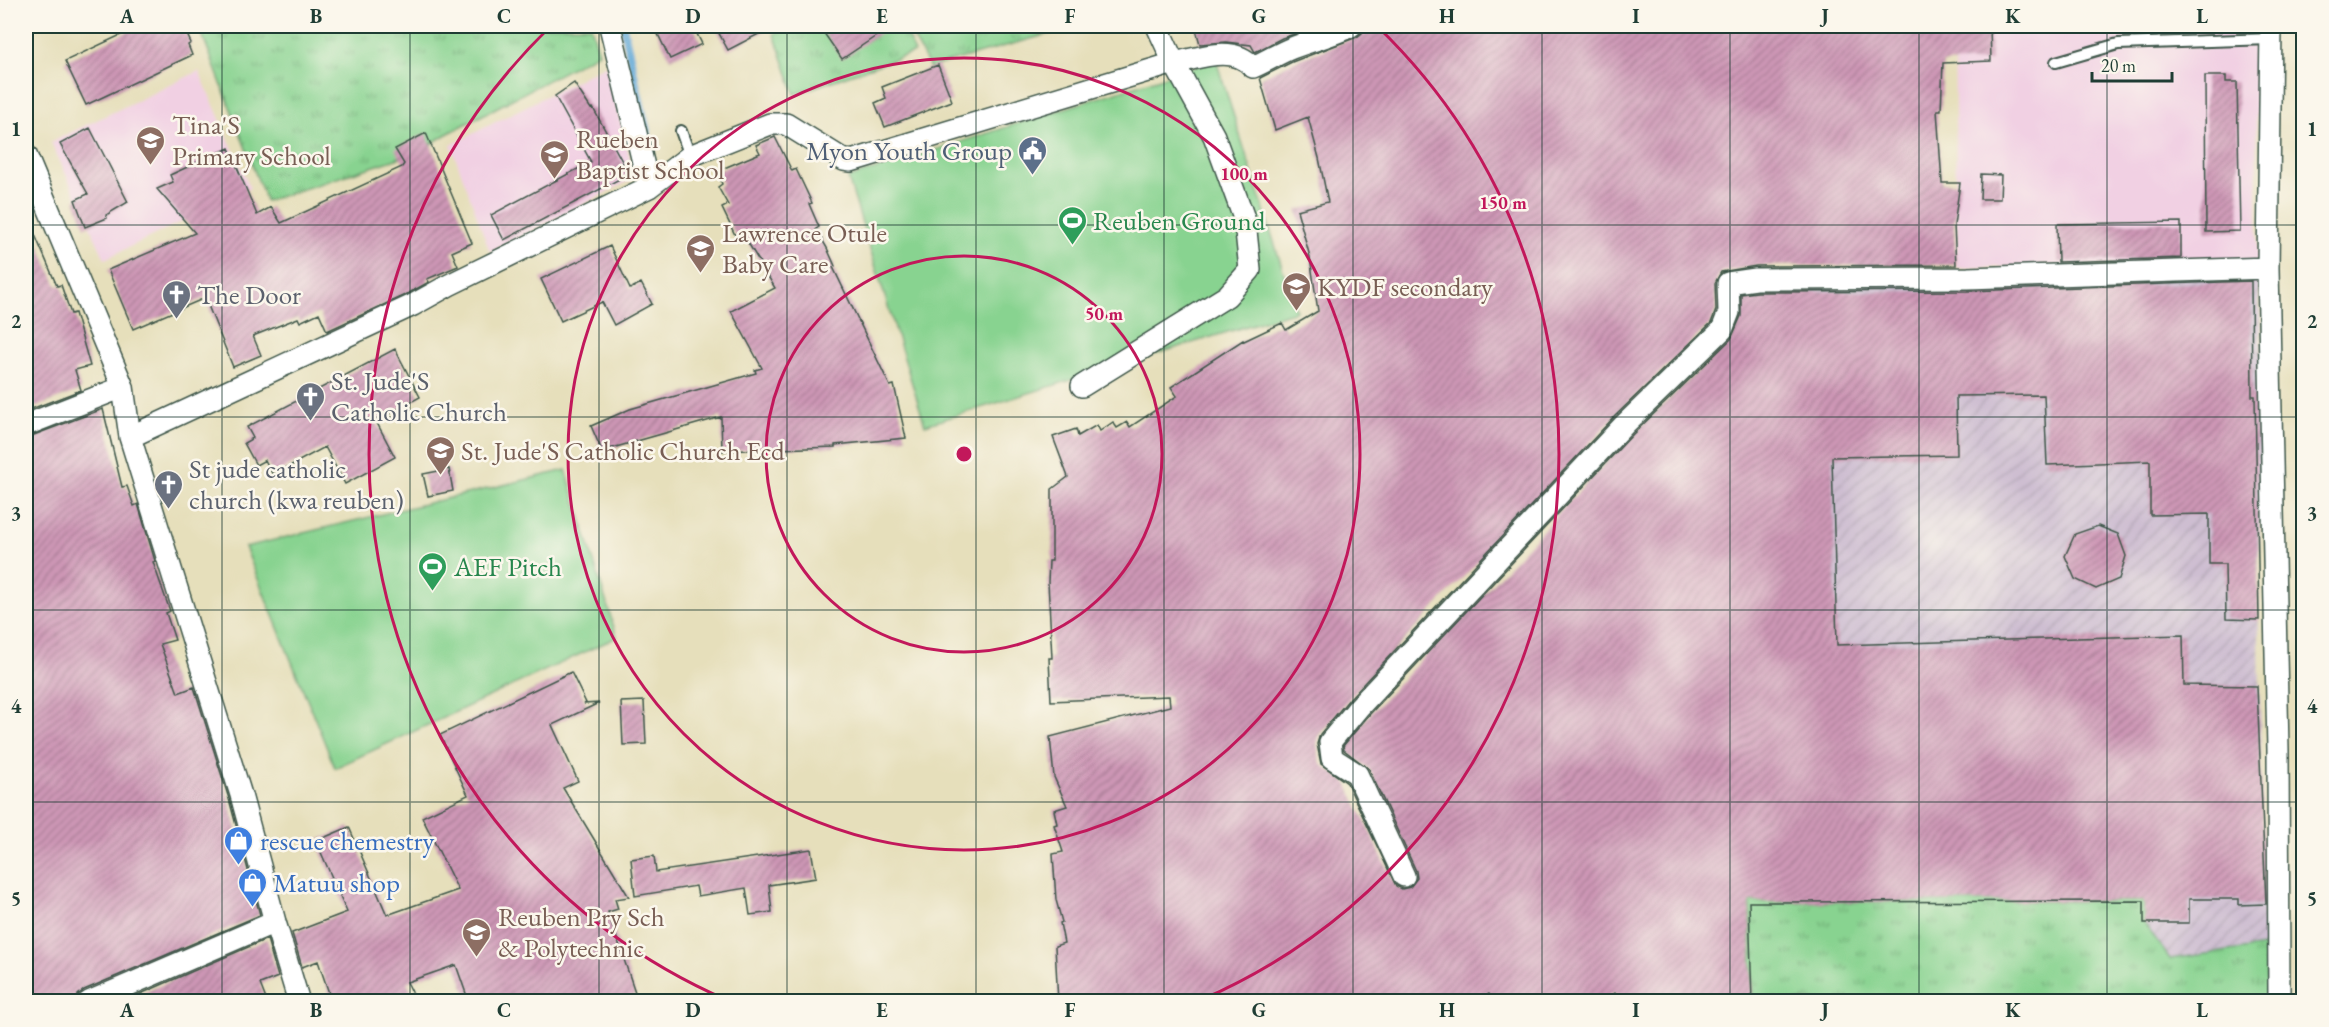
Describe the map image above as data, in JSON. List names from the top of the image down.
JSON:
{
  "places": {
    "school or university": [
      "Tina'S Primary School",
      "Rueben Baptist School",
      "Lawrence Otule Baby Care",
      "KYDF secondary",
      "St. Jude'S Catholic Church Ecd",
      "Reuben Pry Sch & Polytechnic"
    ],
    "public building": ["Myon Youth Group"],
    "sports": ["Reuben Ground", "AEF Pitch"],
    "church": ["The Door", "St. Jude'S Catholic Church", "St jude catholic church (kwa reuben)"],
    "shop": ["rescue chemestry", "Matuu shop"]
  },
  "scale_bar": "20 m",
  "grid": {
    "columns": [
      "A",
      "B",
      "C",
      "D",
      "E",
      "F",
      "G",
      "H",
      "I",
      "J",
      "K",
      "L"
    ],
    "rows": [
      "1",
      "2",
      "3",
      "4",
      "5"
    ]
  },
  "rings": ["100 m", "150 m", "50 m"]
}
